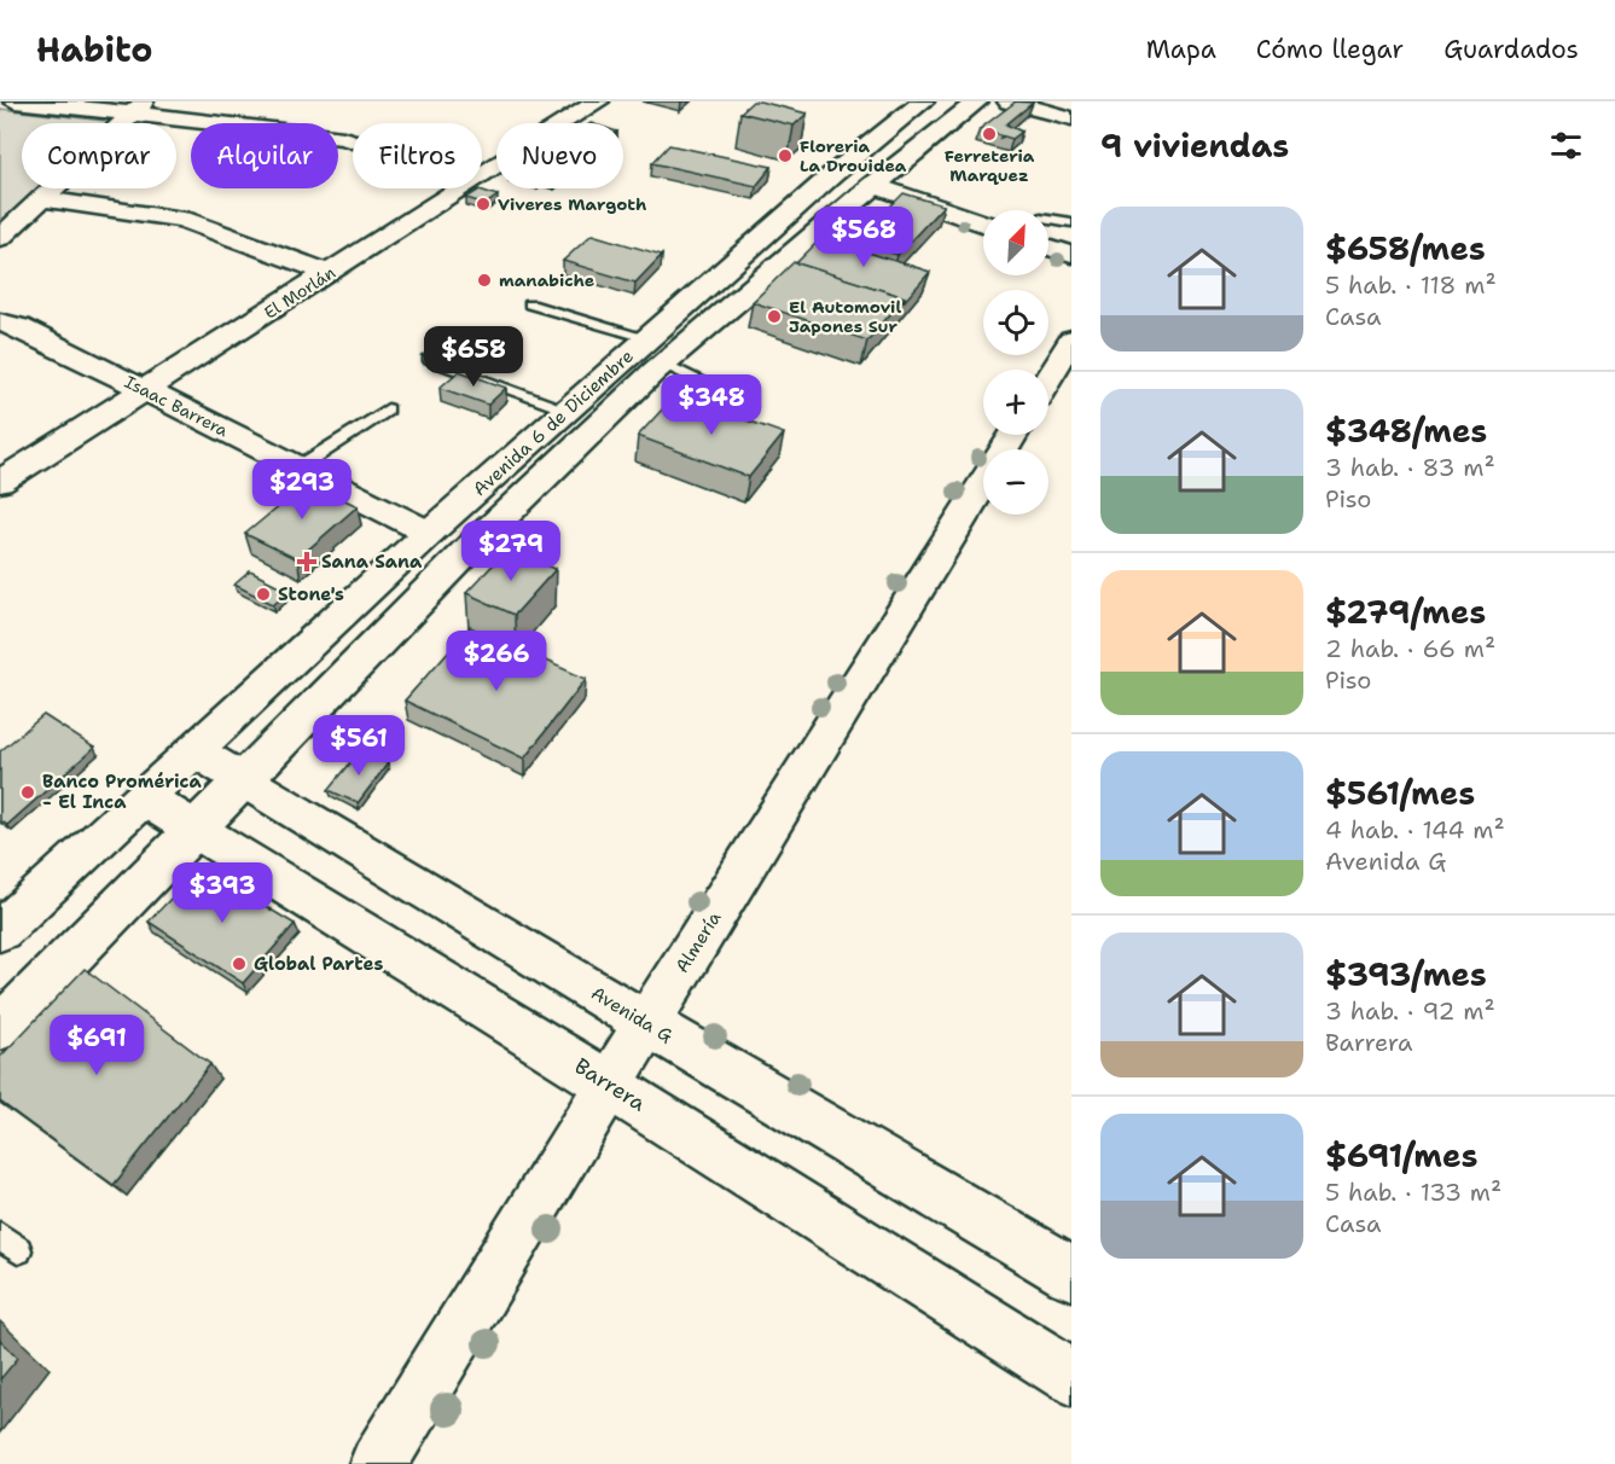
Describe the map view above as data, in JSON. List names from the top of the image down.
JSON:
{
  "streets": {
    "street": [
      "El Morlán",
      "Isaac Barrera",
      "Avenida 6 de Diciembre",
      "Almería",
      "Avenida G",
      "Barrera"
    ]
  },
  "crossings": [
    ["El Morlán", "Isaac Barrera"],
    ["Isaac Barrera", "Avenida 6 de Diciembre"],
    ["Avenida 6 de Diciembre", "Avenida G"],
    ["Avenida 6 de Diciembre", "Barrera"],
    ["Almería", "Avenida G"],
    ["Almería", "Barrera"]
  ],
  "places": {
    "other": [
      "Ferreteria Marquez",
      "Floreria La Drouidea",
      "Viveres Margoth",
      "manabiche",
      "El Automovil Japones Sur",
      "Stone's",
      "Banco Promérica - El Inca",
      "Global Partes"
    ],
    "health": ["Sana Sana"]
  },
  "north": "top right",
  "page": {
    "header": "Habito",
    "nav": ["Mapa", "Cómo llegar", "Guardados"],
    "heading": "9 viviendas",
    "chip": [
      "Comprar",
      "Alquilar",
      "Filtros",
      "Nuevo"
    ],
    "list": [
      {
        "name": "$658/mes",
        "note": "5 hab. · 118 m² · Casa"
      },
      {
        "name": "$348/mes",
        "note": "3 hab. · 83 m² · Piso"
      },
      {
        "name": "$279/mes",
        "note": "2 hab. · 66 m² · Piso"
      },
      {
        "name": "$561/mes",
        "note": "4 hab. · 144 m² · Avenida G"
      },
      {
        "name": "$393/mes",
        "note": "3 hab. · 92 m² · Barrera"
      },
      {
        "name": "$691/mes",
        "note": "5 hab. · 133 m² · Casa"
      }
    ],
    "price": [
      "$568",
      "$658",
      "$348",
      "$293",
      "$279",
      "$266",
      "$561",
      "$393",
      "$691"
    ],
    "map_buttons": ["+", "−"]
  }
}
